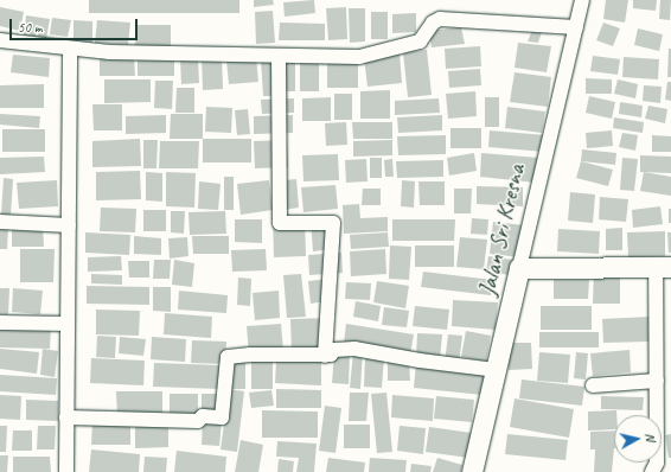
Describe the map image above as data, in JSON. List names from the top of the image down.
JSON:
{
  "streets": {
    "street": ["Jalan Sri Kresna"]
  },
  "scale_bar": "50 m",
  "north": "right"
}
